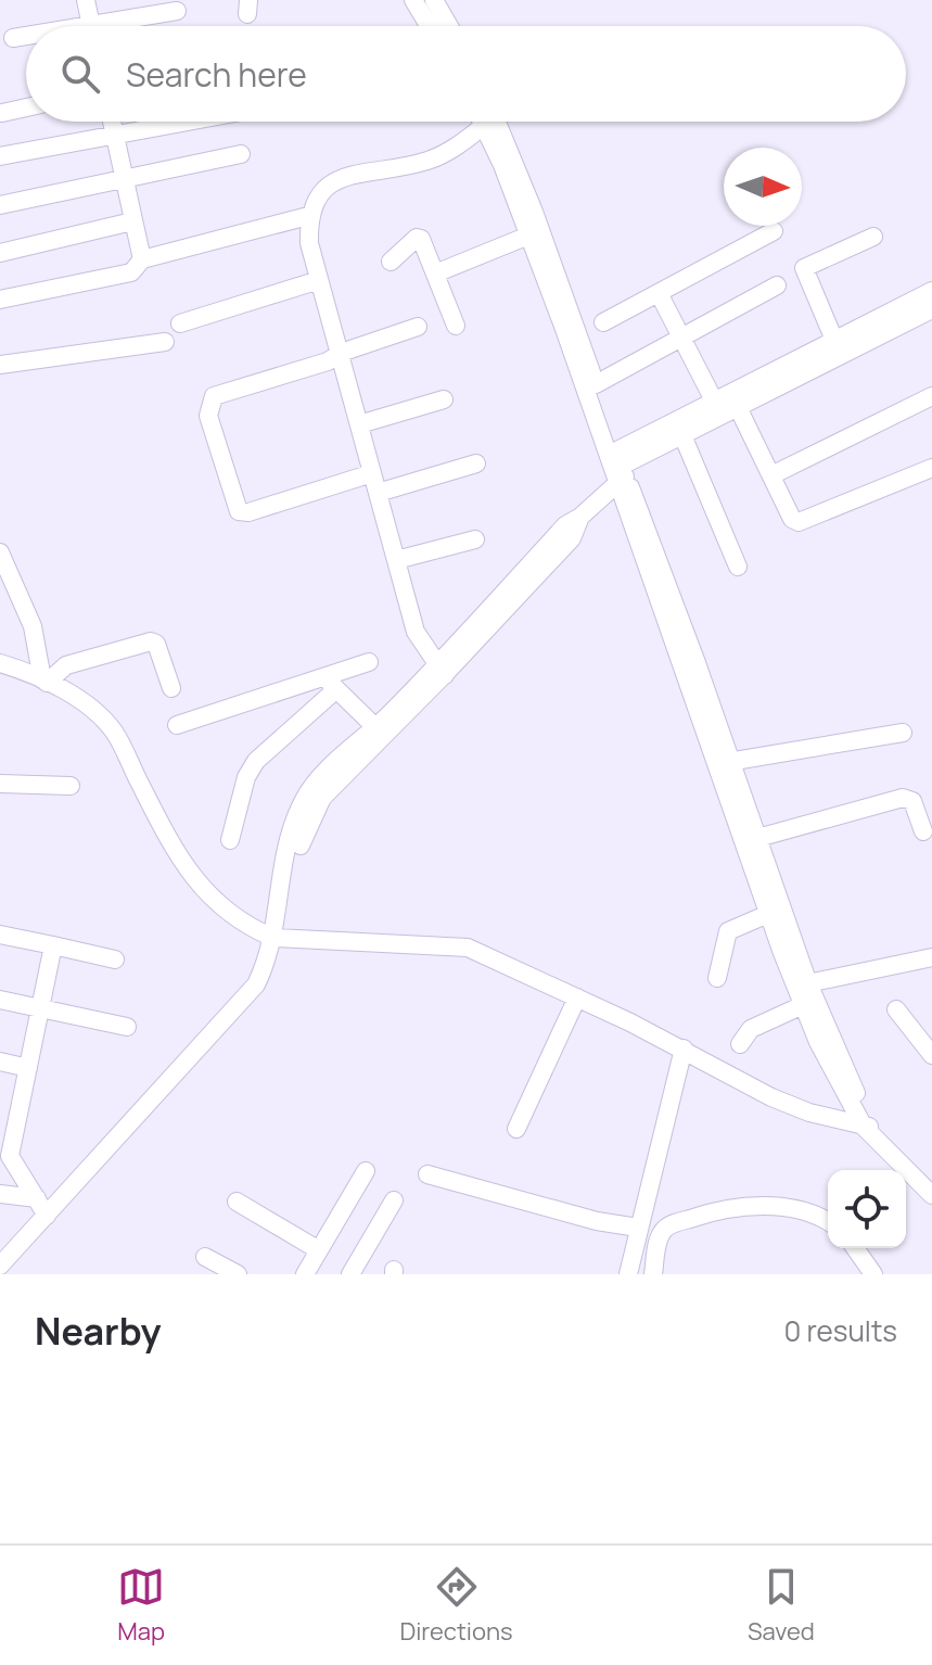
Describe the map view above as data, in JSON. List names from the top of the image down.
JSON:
{
  "north": "right",
  "page": {
    "search": "Search here",
    "heading": ["Nearby", "0 results"],
    "nav": ["Map", "Directions", "Saved"]
  }
}
